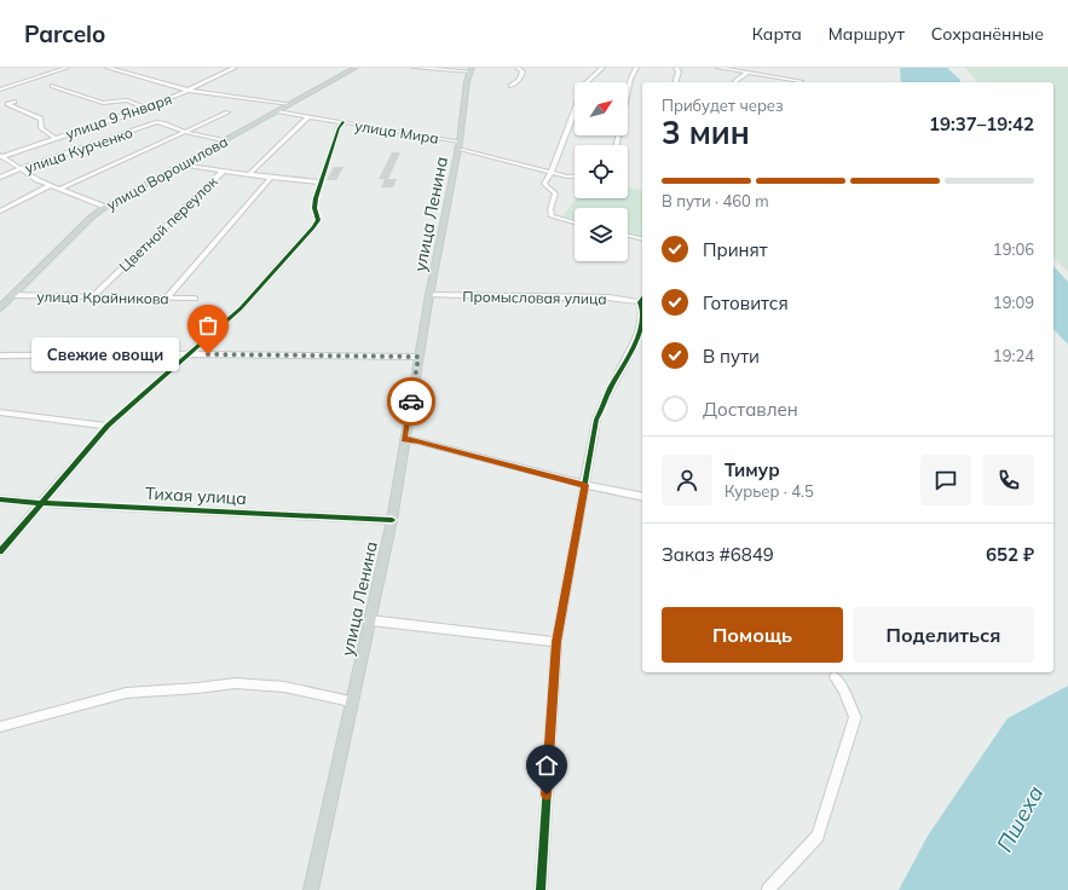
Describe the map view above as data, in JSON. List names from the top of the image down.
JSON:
{
  "streets": {
    "main road": ["улица Ворошилова", "улица Ленина"],
    "street": [
      "улица 9 Января",
      "улица Мира",
      "улица Курченко",
      "Цветной переулок",
      "улица Крайникова",
      "Промысловая улица",
      "Тихая улица"
    ]
  },
  "crossings": [
    ["улица Мира", "улица Ворошилова"],
    ["улица Мира", "улица Ленина"],
    ["улица Ворошилова", "улица Крайникова"],
    ["улица Ленина", "Промысловая улица"],
    ["улица Ленина", "Тихая улица"],
    ["Цветной переулок", "улица Крайникова"]
  ],
  "water": ["Пшеха"],
  "places": ["Свежие овощи"],
  "north": "top right",
  "page": {
    "header": "Parcelo",
    "nav": ["Карта", "Маршрут", "Сохранённые"],
    "heading": ["3 мин", "Прибудет через", "19:37–19:42"],
    "panel": [
      "Тимур",
      "Курьер · 4.5",
      "Заказ #6849",
      "652 ₽"
    ],
    "bar": "В пути · 460 m",
    "list": [
      ["Принят", "19:06"],
      ["Готовится", "19:09"],
      ["В пути", "19:24"],
      "Доставлен"
    ],
    "bubble": "Свежие овощи",
    "buttons": ["Помощь", "Поделиться"]
  }
}
